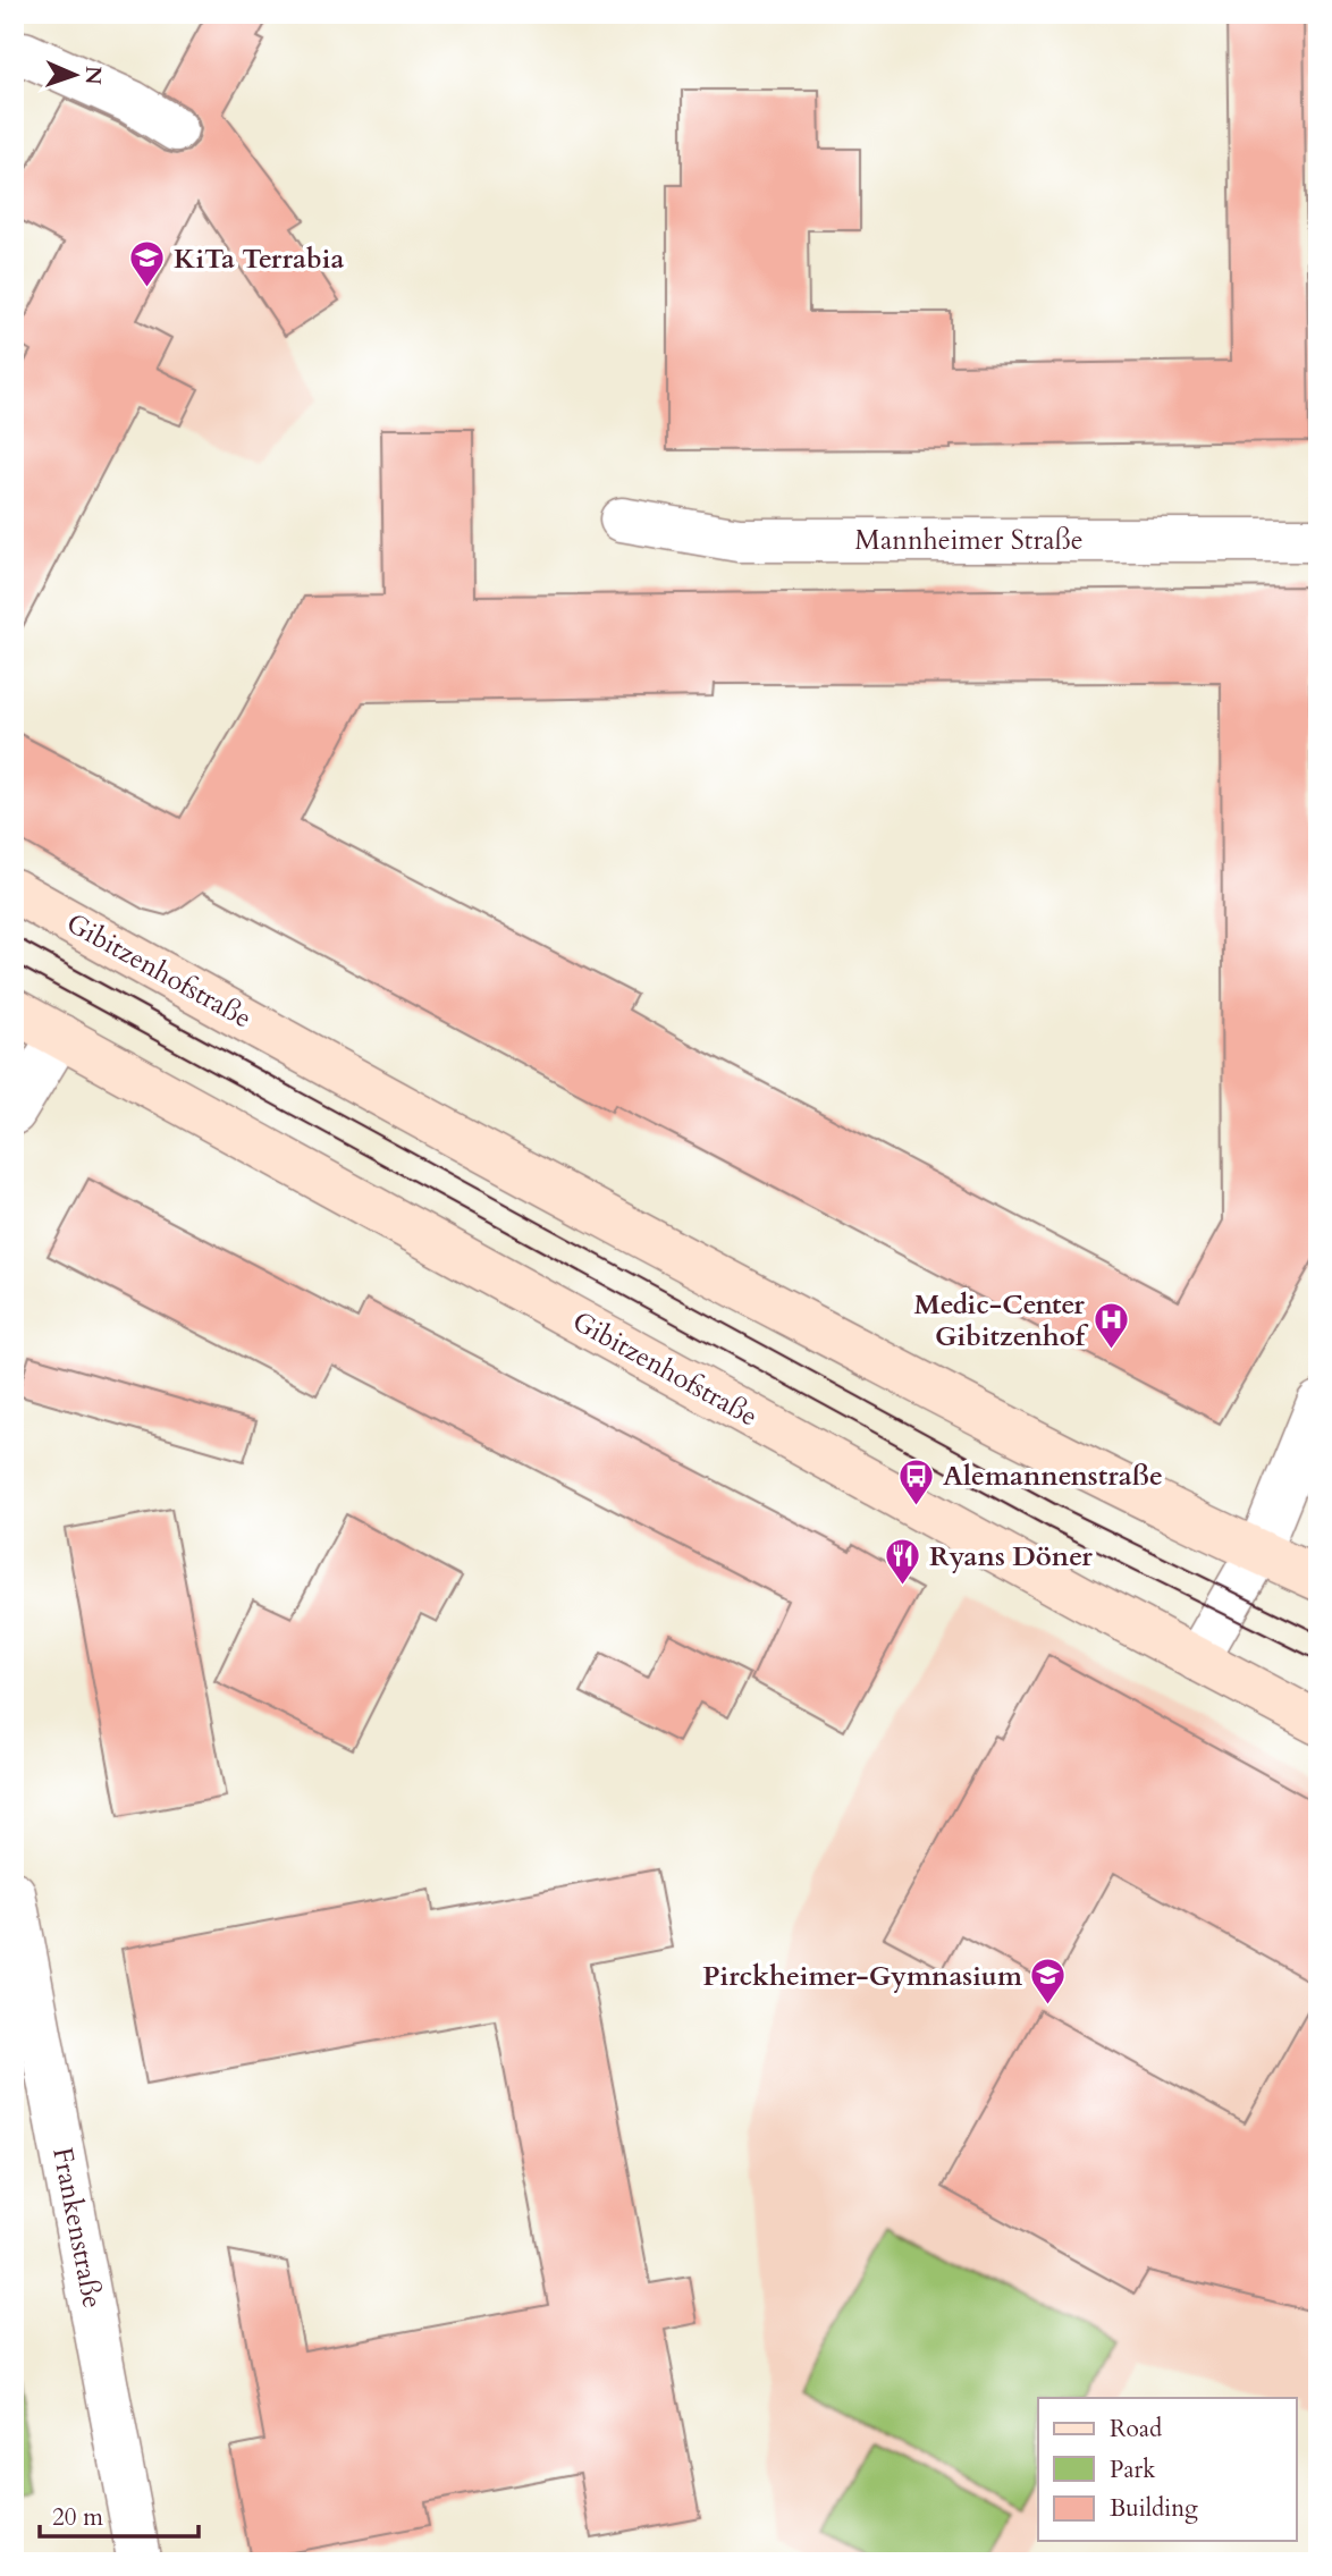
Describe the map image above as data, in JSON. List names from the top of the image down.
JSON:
{
  "streets": {
    "main road": ["Gibitzenhofstraße"],
    "street": ["Mannheimer Straße", "Frankenstraße"]
  },
  "places": {
    "school or university": ["KiTa Terrabia", "Pirckheimer-Gymnasium"],
    "hospital": ["Medic-Center Gibitzenhof"],
    "bus stop": ["Alemannenstraße"],
    "restaurant": ["Ryans Döner"]
  },
  "legend": ["Road", "Park", "Building"],
  "scale_bar": "20 m",
  "north": "right"
}
